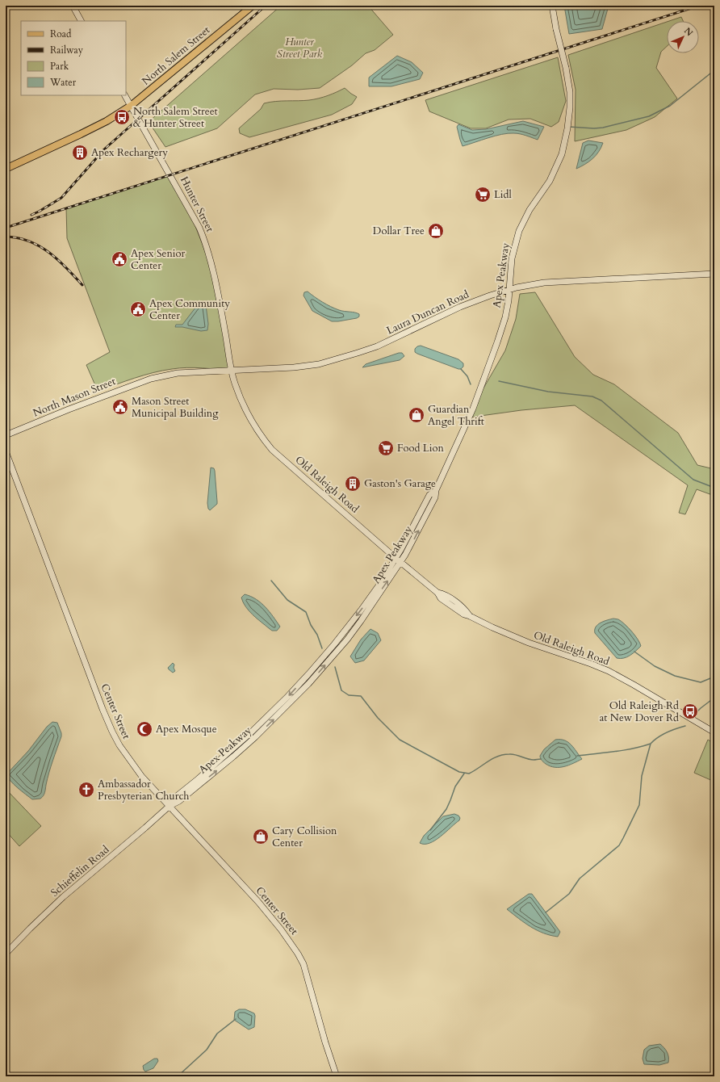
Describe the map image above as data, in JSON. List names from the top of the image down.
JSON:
{
  "streets": {
    "main road": [
      "North Salem Street",
      "Hunter Street",
      "Apex Peakway",
      "Laura Duncan Road",
      "North Mason Street",
      "Old Raleigh Road",
      "Center Street",
      "Schieffelin Road"
    ]
  },
  "crossings": [
    ["North Salem Street", "Hunter Street"],
    ["Hunter Street", "Laura Duncan Road"],
    ["Hunter Street", "Old Raleigh Road"],
    ["Apex Peakway", "Laura Duncan Road"],
    ["Apex Peakway", "Old Raleigh Road"],
    ["Apex Peakway", "Center Street"],
    ["Apex Peakway", "Schieffelin Road"],
    ["Laura Duncan Road", "North Mason Street"],
    ["Laura Duncan Road", "Old Raleigh Road"],
    ["Center Street", "Schieffelin Road"]
  ],
  "parks": ["Hunter Street Park"],
  "places": {
    "bus stop": ["North Salem Street & Hunter Street", "Old Raleigh Rd at New Dover Rd"],
    "building": ["Apex Rechargery", "Gaston's Garage"],
    "supermarket": ["Lidl", "Food Lion"],
    "shop": ["Dollar Tree", "Guardian Angel Thrift", "Cary Collision Center"],
    "public building": ["Apex Senior Center", "Apex Community Center", "Mason Street Municipal Building"],
    "mosque": ["Apex Mosque"],
    "church": ["Ambassador Presbyterian Church"]
  },
  "legend": [
    "Road",
    "Railway",
    "Park",
    "Water"
  ],
  "north": "top right"
}
